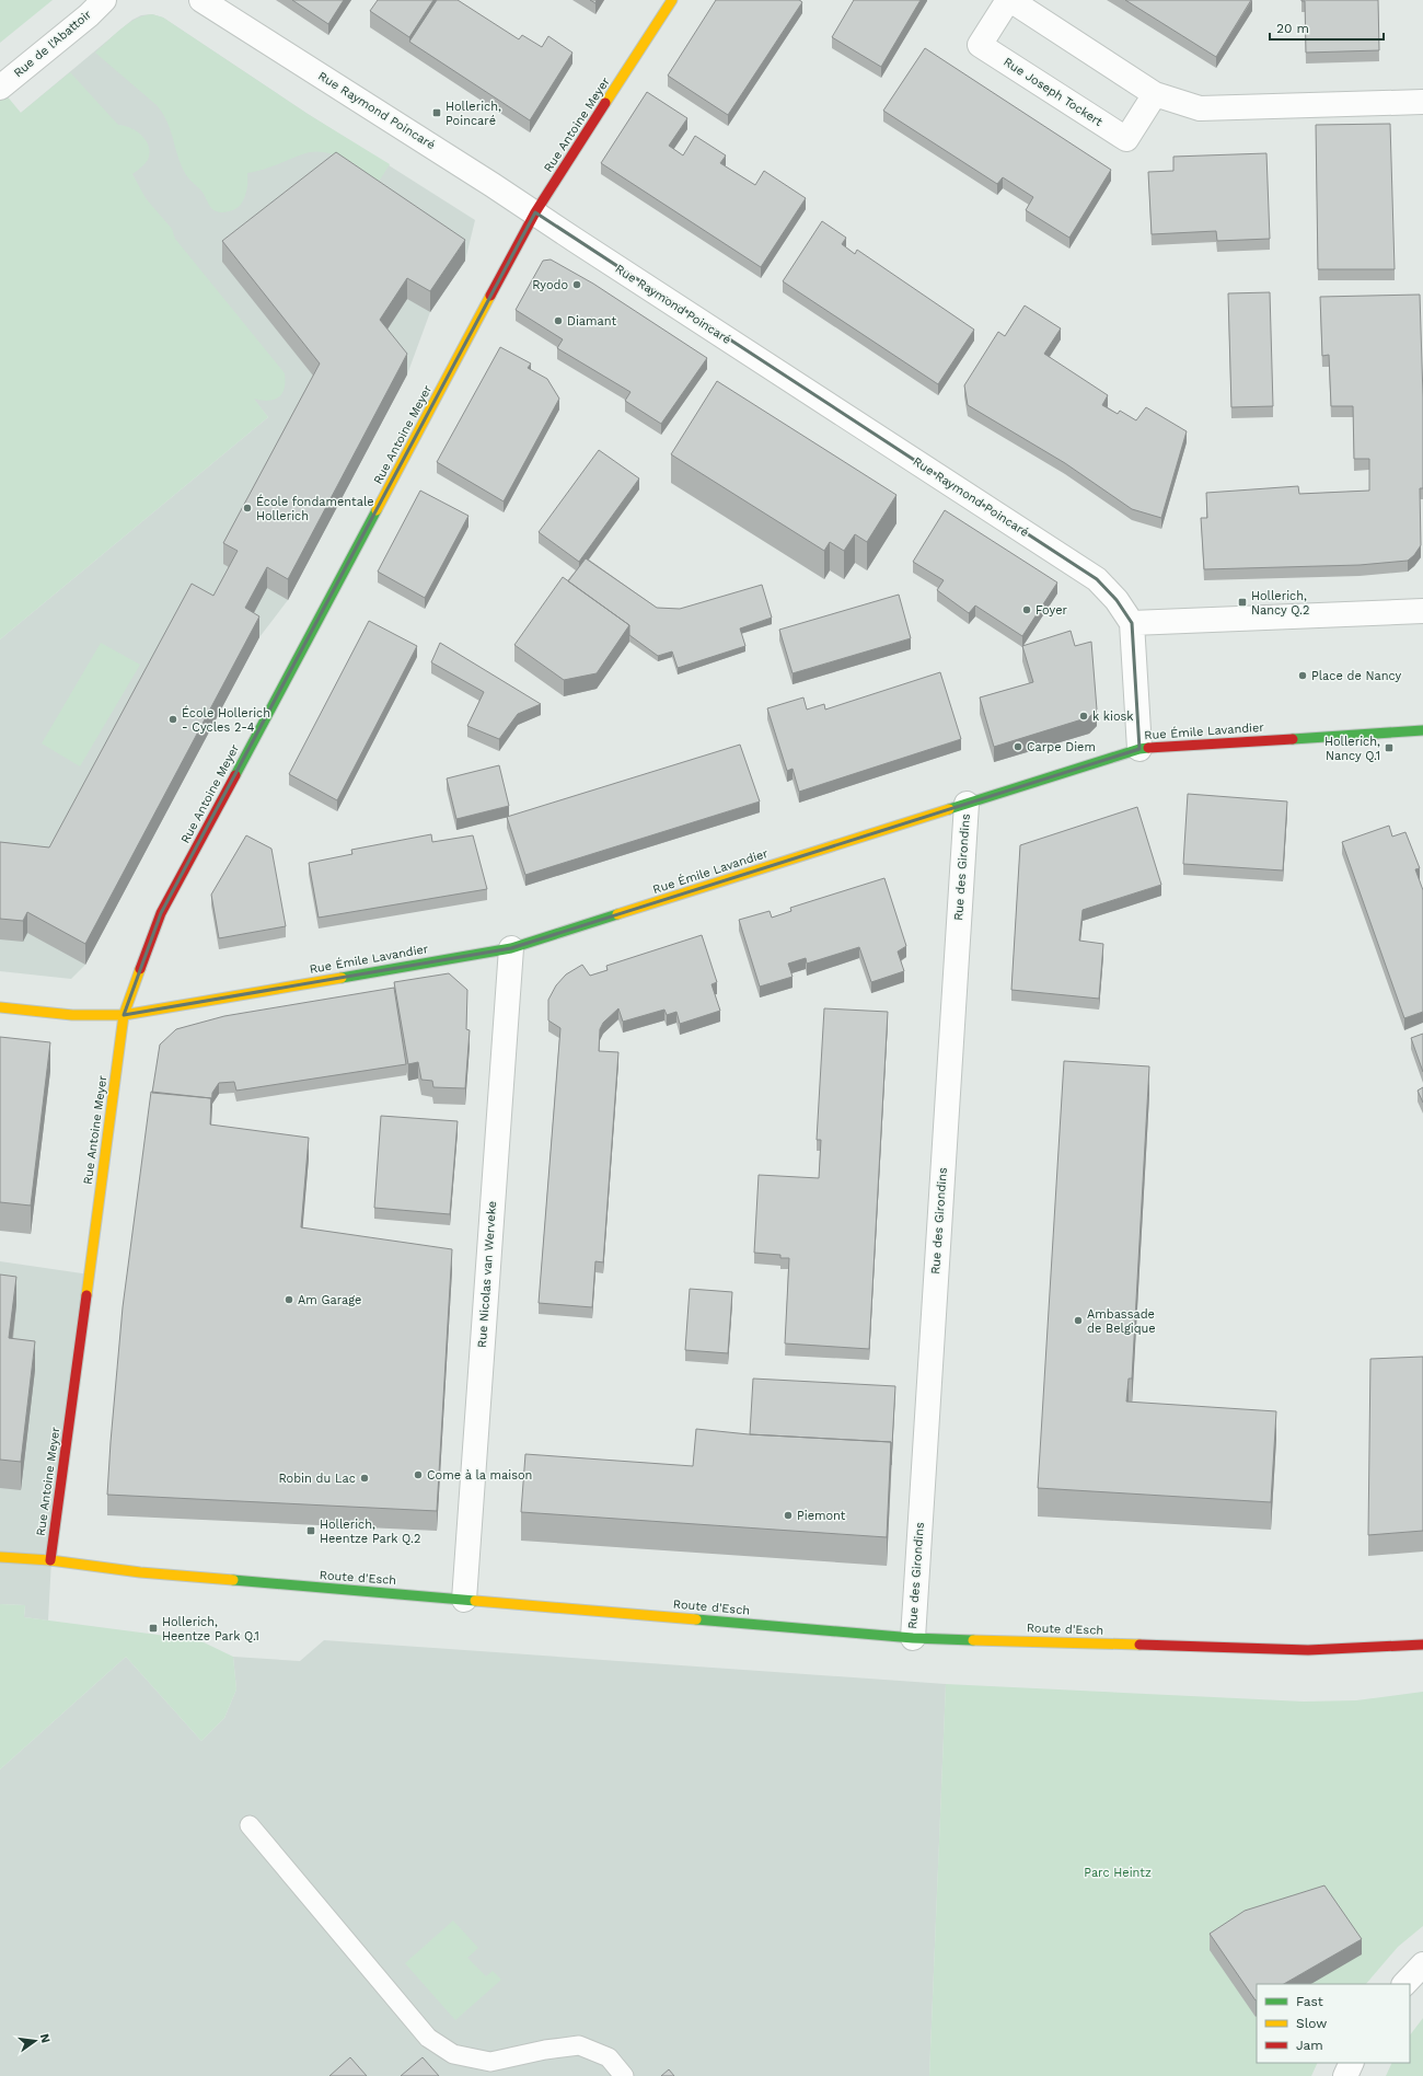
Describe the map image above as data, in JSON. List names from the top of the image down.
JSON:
{
  "streets": {
    "street": [
      "Rue de l'Abattoir",
      "Rue Joseph Tockert",
      "Rue Raymond Poincaré",
      "Rue Antoine Meyer",
      "Rue Émile Lavandier",
      "Rue des Girondins",
      "Rue Nicolas van Werveke",
      "Route d'Esch"
    ]
  },
  "crossings": [
    ["Rue Raymond Poincaré", "Rue Antoine Meyer"],
    ["Rue Antoine Meyer", "Rue Émile Lavandier"],
    ["Rue Antoine Meyer", "Route d'Esch"],
    ["Rue Émile Lavandier", "Rue des Girondins"],
    ["Rue Émile Lavandier", "Rue Nicolas van Werveke"],
    ["Rue des Girondins", "Route d'Esch"],
    ["Rue Nicolas van Werveke", "Route d'Esch"]
  ],
  "parks": ["Parc Heintz"],
  "places": {
    "transit": [
      "Hollerich, Poincaré",
      "Hollerich, Nancy Q.2",
      "Hollerich, Nancy Q.1",
      "Hollerich, Heentze Park Q.2",
      "Hollerich, Heentze Park Q.1"
    ],
    "other": [
      "Ryodo",
      "Diamant",
      "École fondamentale Hollerich",
      "Foyer",
      "Place de Nancy",
      "k kiosk",
      "École Hollerich - Cycles 2-4",
      "Carpe Diem",
      "Am Garage",
      "Ambassade de Belgique",
      "Come à la maison",
      "Robin du Lac",
      "Piemont"
    ]
  },
  "legend": ["Fast", "Slow", "Jam"],
  "scale_bar": "20 m",
  "north": "right"
}
